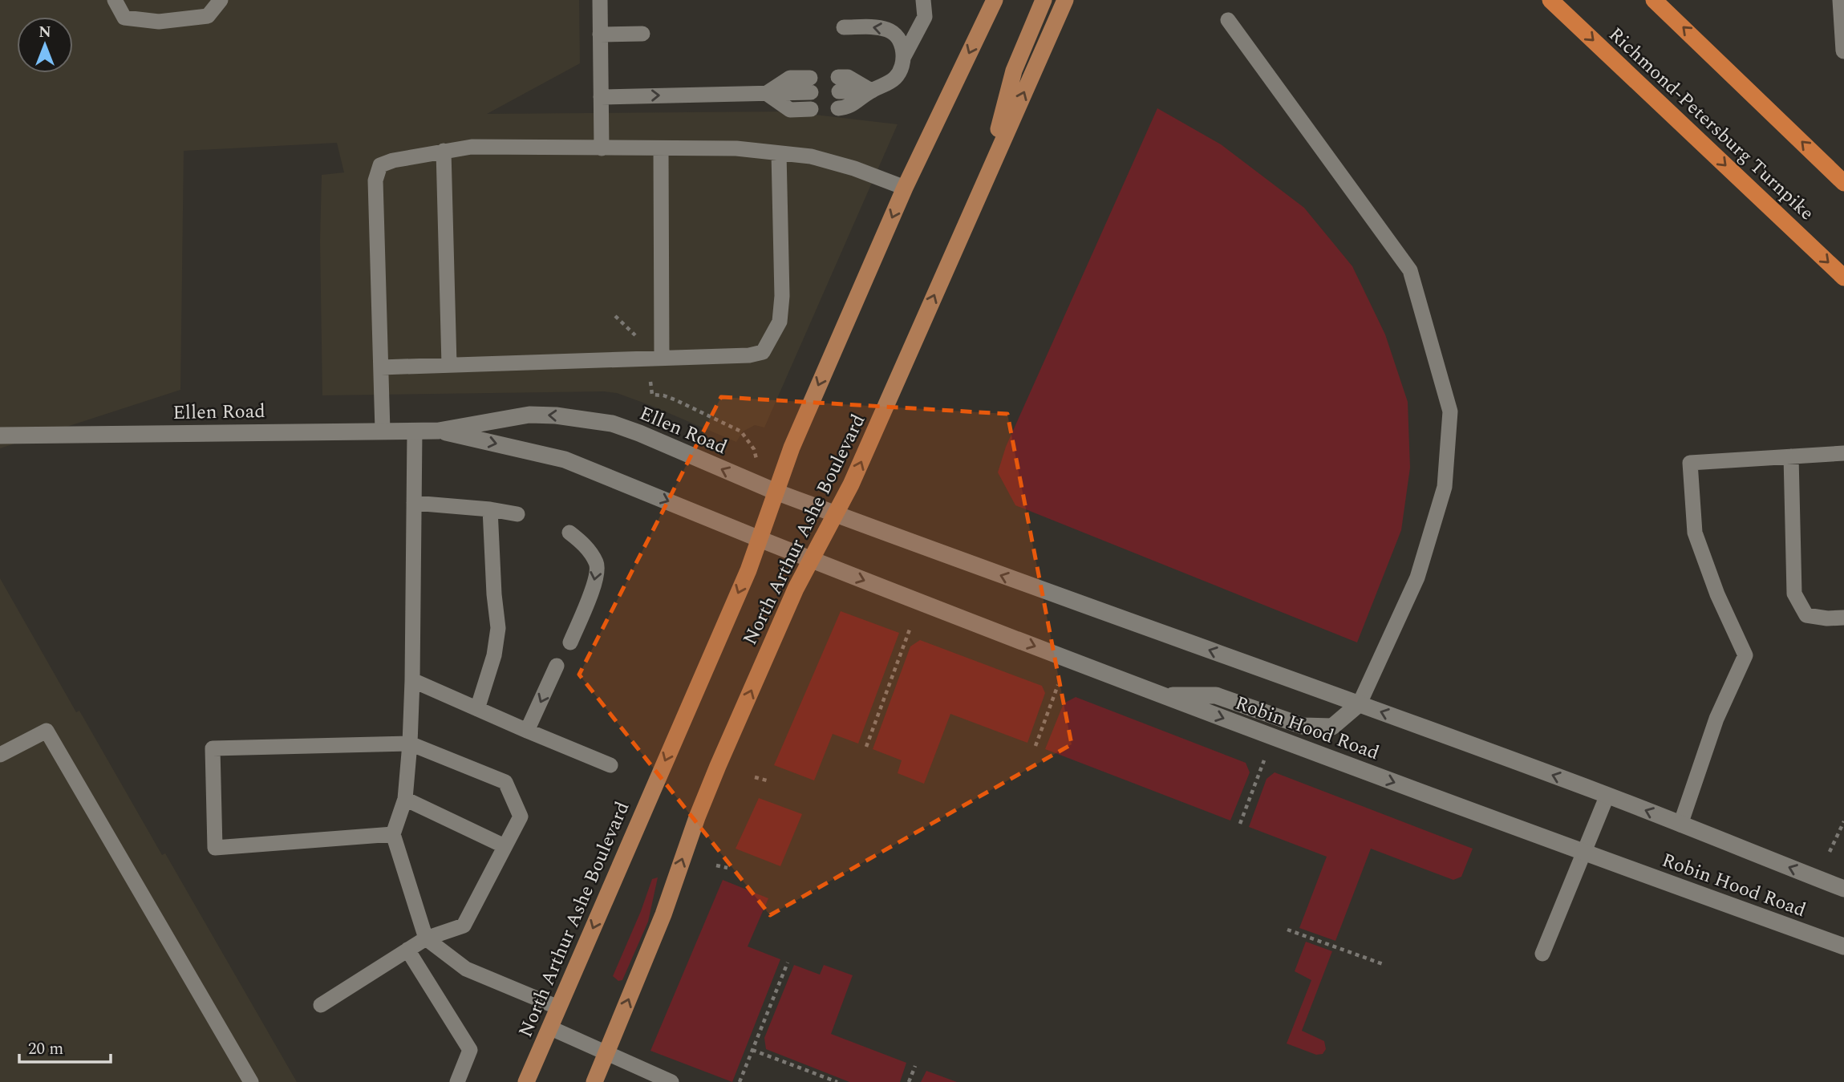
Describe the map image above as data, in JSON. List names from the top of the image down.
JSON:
{
  "streets": {
    "highway": ["Richmond-Petersburg Turnpike"],
    "main road": ["Ellen Road", "North Arthur Ashe Boulevard", "Robin Hood Road"]
  },
  "crossings": [
    ["Ellen Road", "North Arthur Ashe Boulevard"],
    ["Ellen Road", "Robin Hood Road"],
    ["North Arthur Ashe Boulevard", "Robin Hood Road"]
  ],
  "scale_bar": "20 m",
  "north": "top"
}
